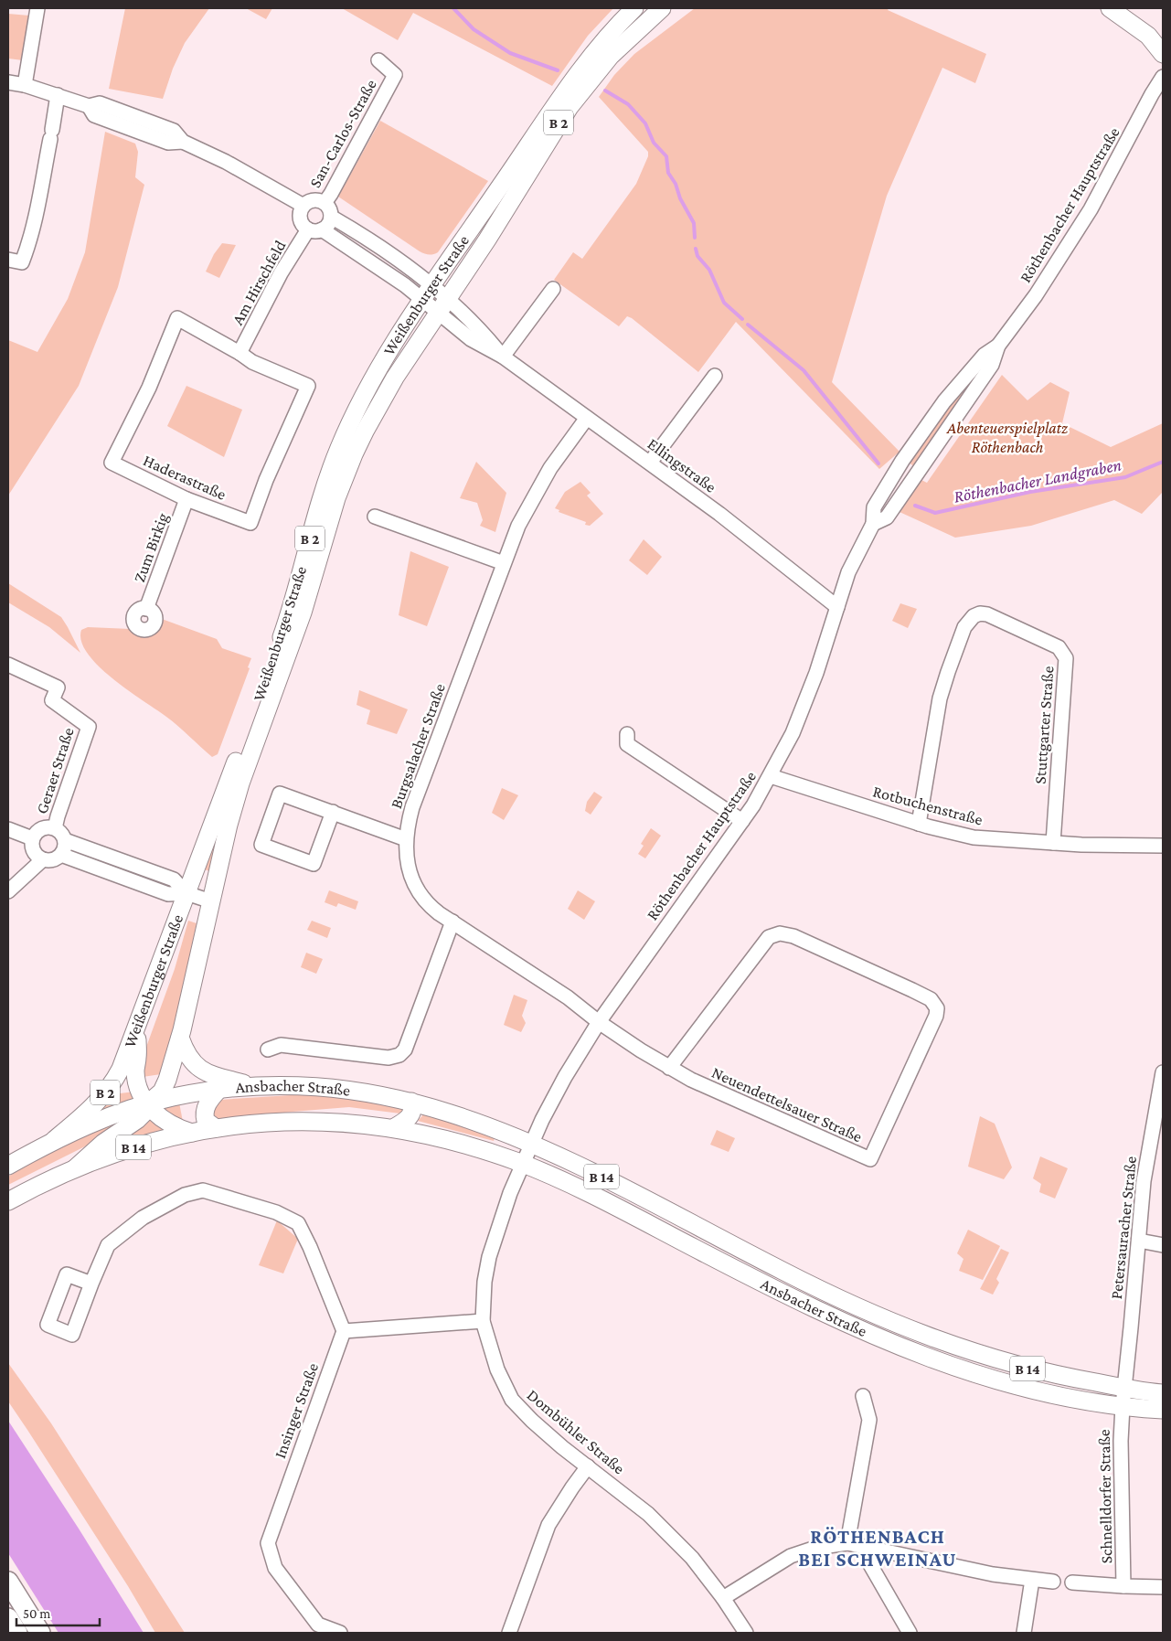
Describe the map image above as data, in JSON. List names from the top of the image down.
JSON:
{
  "streets": {
    "main road": [
      "B 2",
      "Weißenburger Straße",
      "Ansbacher Straße",
      "B 14"
    ],
    "street": [
      "San-Carlos-Straße",
      "Röthenbacher Hauptstraße",
      "Am Hirschfeld",
      "Ellingstraße",
      "Haderastraße",
      "Zum Birkig",
      "Stuttgarter Straße",
      "Burgsalacher Straße",
      "Geraer Straße",
      "Rotbuchenstraße",
      "Neuendettelsauer Straße",
      "Petersauracher Straße",
      "Insinger Straße",
      "Dombühler Straße",
      "Schnelldorfer Straße"
    ]
  },
  "crossings": [
    ["B 2", "Weißenburger Straße"],
    ["B 2", "Ansbacher Straße"],
    ["San-Carlos-Straße", "Am Hirschfeld"],
    ["Röthenbacher Hauptstraße", "Ellingstraße"],
    ["Röthenbacher Hauptstraße", "Burgsalacher Straße"],
    ["Röthenbacher Hauptstraße", "Rotbuchenstraße"],
    ["Röthenbacher Hauptstraße", "Ansbacher Straße"],
    ["Röthenbacher Hauptstraße", "Neuendettelsauer Straße"],
    ["Am Hirschfeld", "Haderastraße"],
    ["Weißenburger Straße", "Ellingstraße"],
    ["Weißenburger Straße", "Ansbacher Straße"],
    ["Ellingstraße", "Burgsalacher Straße"],
    ["Haderastraße", "Zum Birkig"],
    ["Stuttgarter Straße", "Rotbuchenstraße"],
    ["Burgsalacher Straße", "Neuendettelsauer Straße"],
    ["Ansbacher Straße", "Petersauracher Straße"],
    ["Ansbacher Straße", "Dombühler Straße"],
    ["Ansbacher Straße", "Schnelldorfer Straße"]
  ],
  "districts": ["RÖTHENBACH BEI SCHWEINAU"],
  "water": ["Röthenbacher Landgraben"],
  "parks": ["Abenteuerspielplatz Röthenbach"],
  "scale_bar": "50 m"
}
